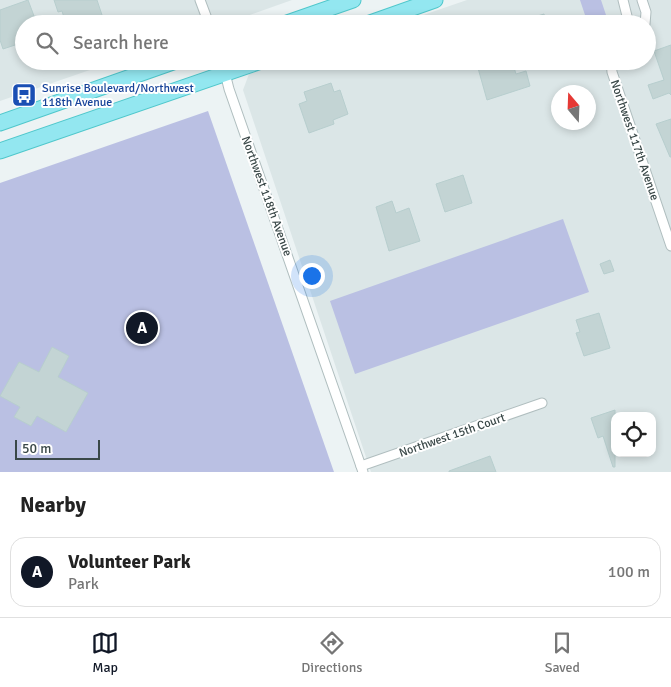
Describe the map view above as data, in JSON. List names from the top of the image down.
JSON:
{
  "streets": {
    "street": ["Northwest 117th Avenue", "Northwest 118th Avenue", "Northwest 15th Court"]
  },
  "crossings": [
    ["Northwest 118th Avenue", "Northwest 15th Court"]
  ],
  "places": {
    "bus stop": ["Sunrise Boulevard/Northwest 118th Avenue"]
  },
  "scale_bar": "50 m",
  "north": "top",
  "page": {
    "search": "Search here",
    "pins": "A",
    "scale": "50 m",
    "heading": "Nearby",
    "list": [
      {
        "mark": "A",
        "name": "Volunteer Park",
        "note": "Park",
        "value": "100 m"
      }
    ],
    "nav": ["Map", "Directions", "Saved"]
  }
}
